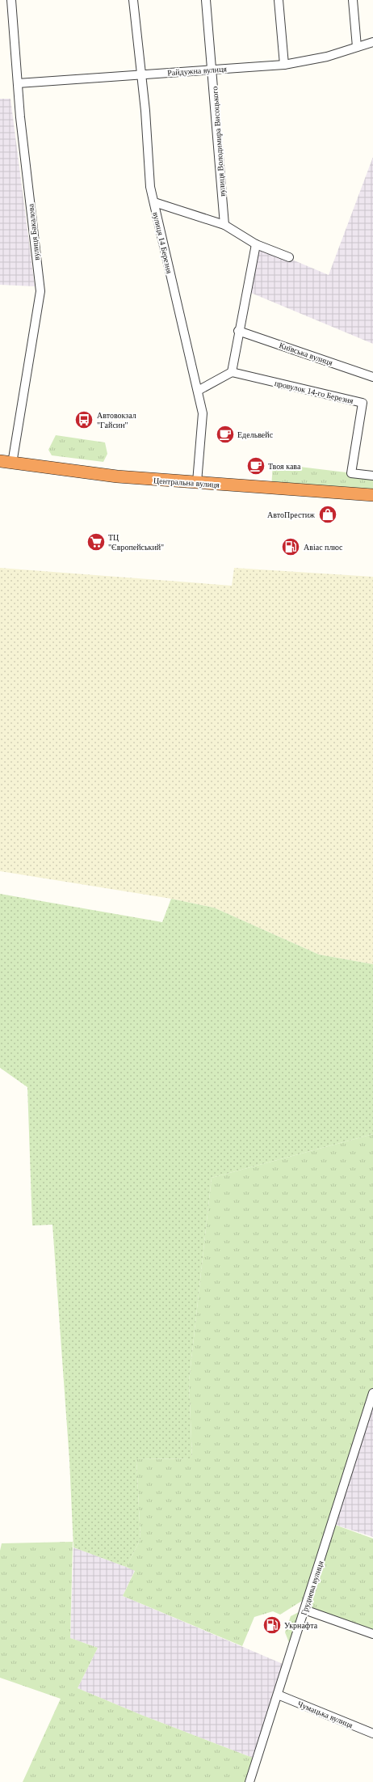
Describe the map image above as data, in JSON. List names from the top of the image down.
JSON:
{
  "streets": {
    "highway": ["Центральна вулиця"],
    "street": [
      "Райдужна вулиця",
      "вулиця Володимира Висоцького",
      "вулиця Бакалова",
      "вулиця 14 Березня",
      "Київська вулиця",
      "провулок 14-го Березня",
      "Груднева вулиця",
      "Чумацька вулиця"
    ]
  },
  "crossings": [
    ["Райдужна вулиця", "вулиця Володимира Висоцького"],
    ["Райдужна вулиця", "вулиця Бакалова"],
    ["Райдужна вулиця", "вулиця 14 Березня"],
    ["вулиця Бакалова", "Центральна вулиця"],
    ["вулиця 14 Березня", "Центральна вулиця"],
    ["Груднева вулиця", "Чумацька вулиця"]
  ],
  "places": {
    "bus stop": ["Автовокзал \"Гайсин\""],
    "cafe": ["Едельвейс", "Твоя кава"],
    "shop": ["АвтоПрестиж"],
    "supermarket": ["ТЦ \"Європейський\""],
    "fuel station": ["Авіас плюс", "Укрнафта"]
  }
}
